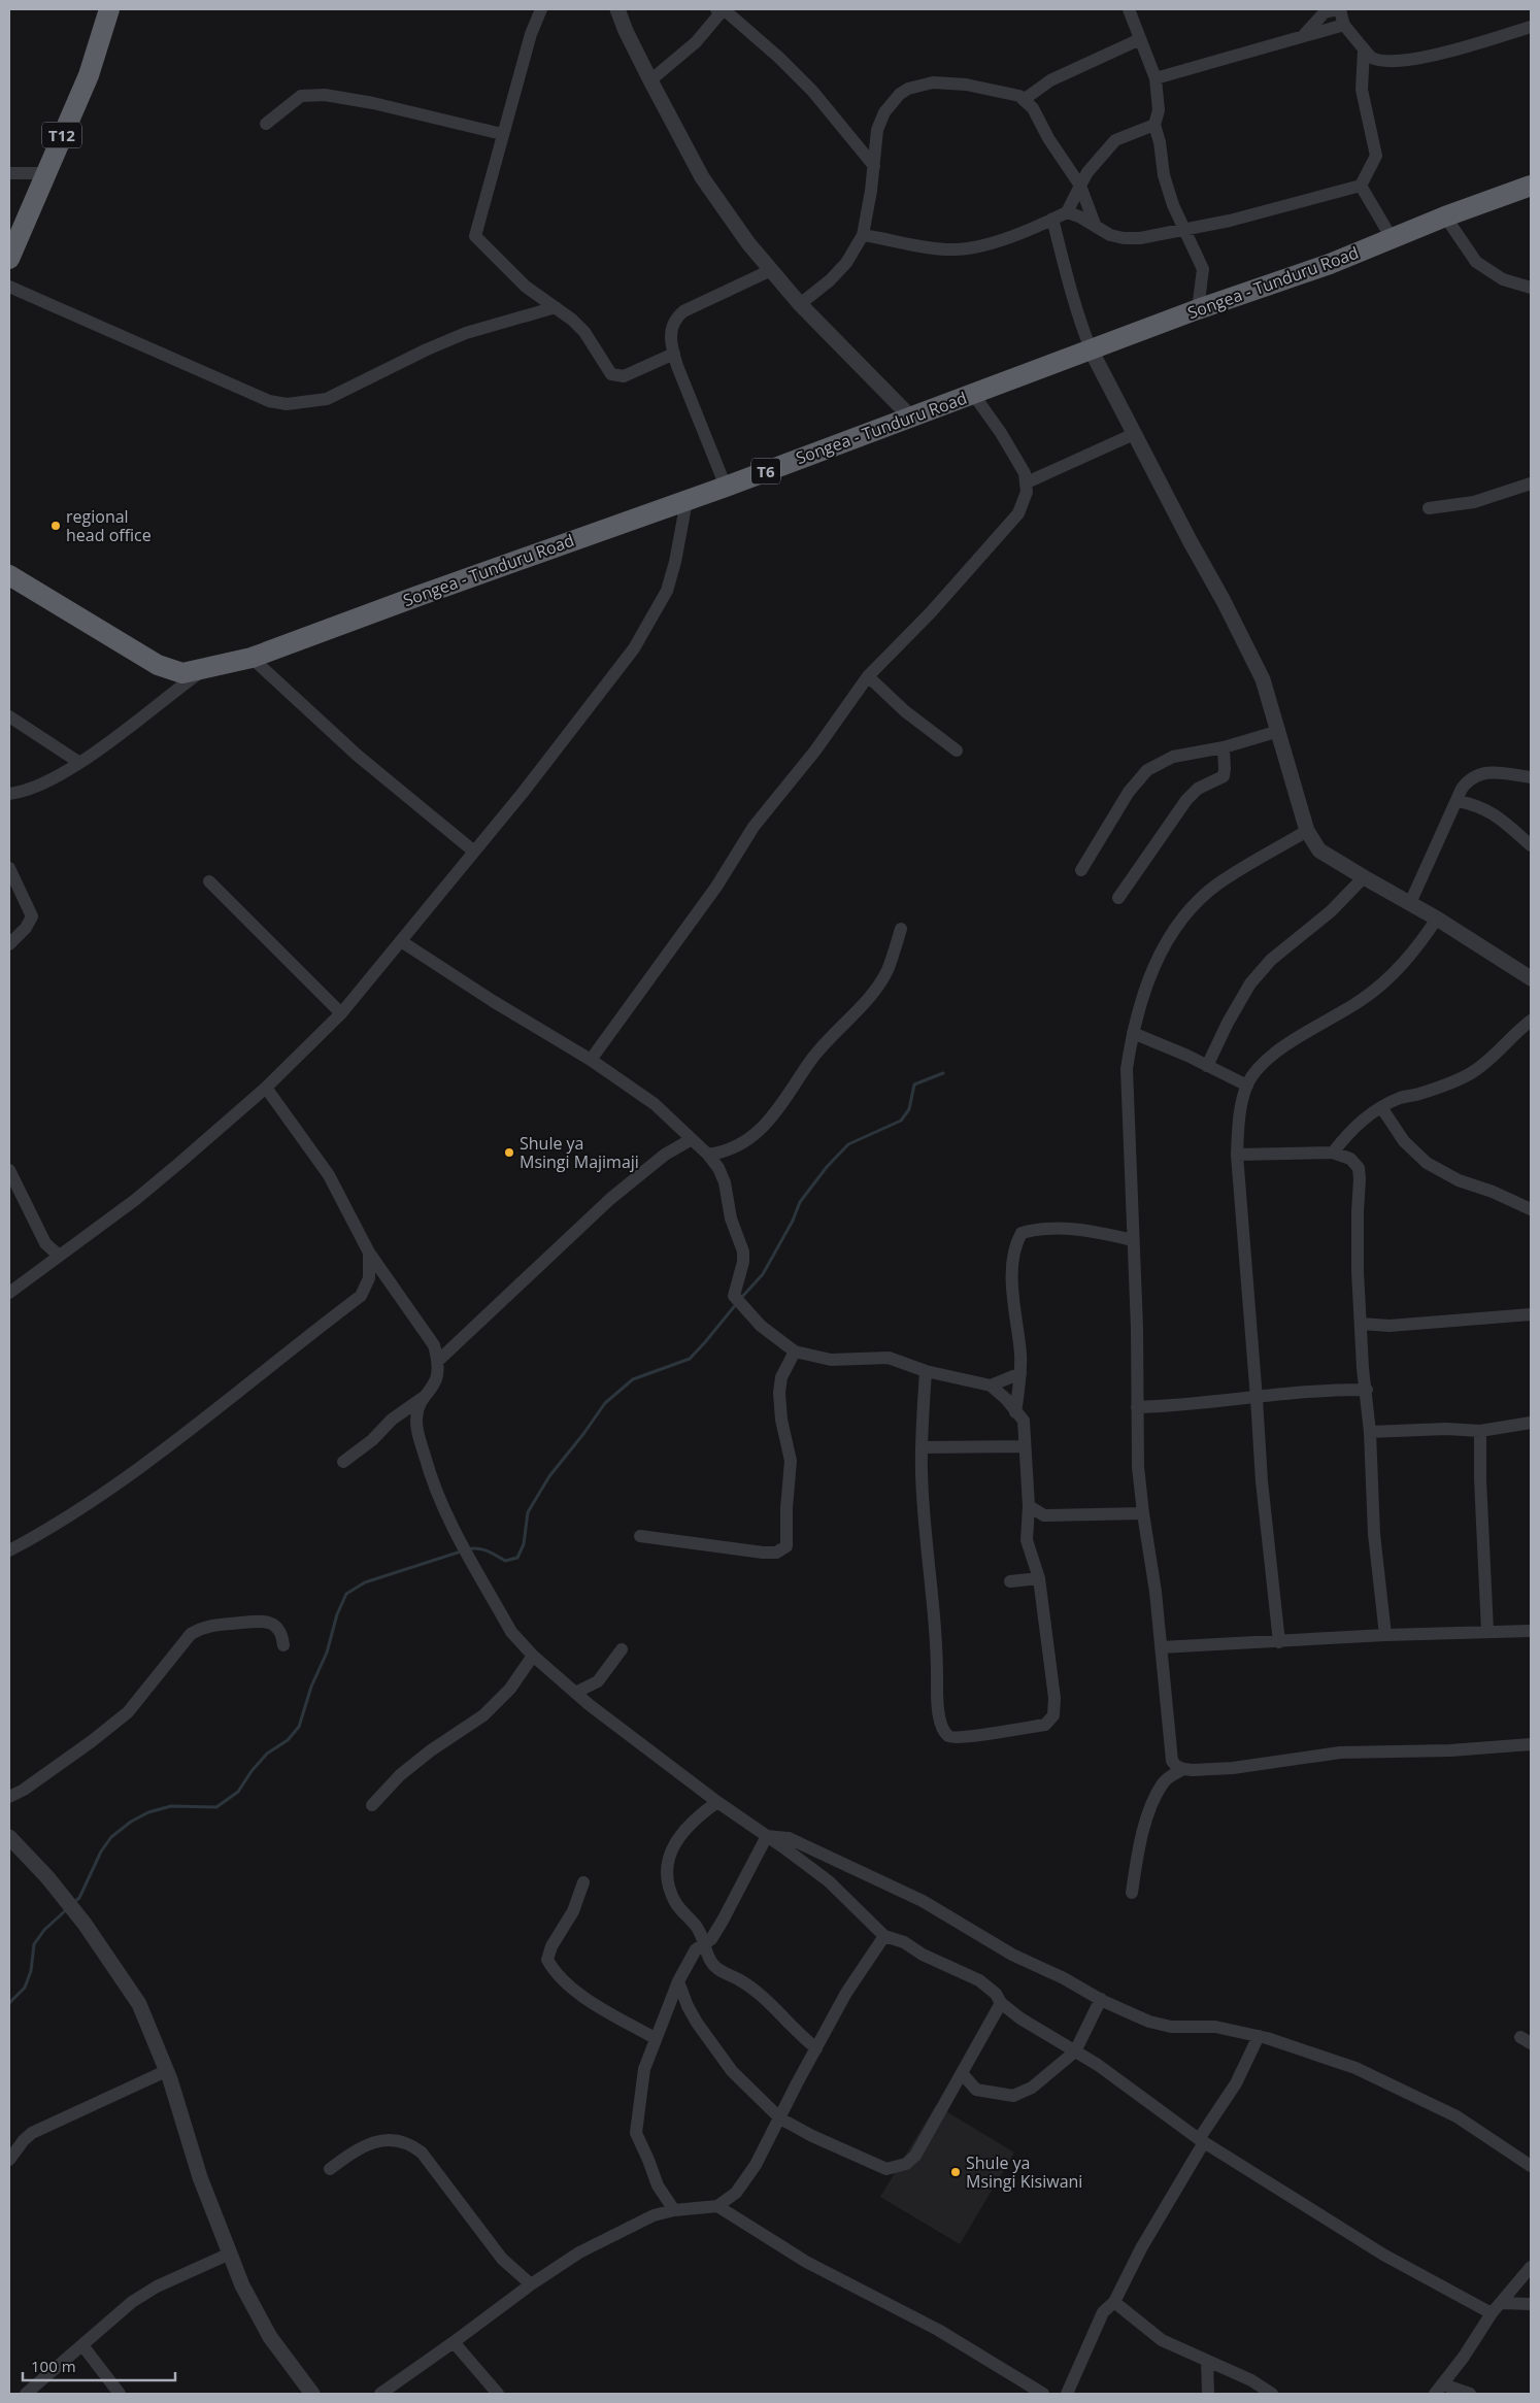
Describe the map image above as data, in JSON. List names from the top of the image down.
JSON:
{
  "streets": {
    "highway": ["T12", "Songea - Tunduru Road", "T6"]
  },
  "places": ["regional head office", "Shule ya Msingi Majimaji", "Shule ya Msingi Kisiwani"],
  "scale_bar": "100 m"
}
